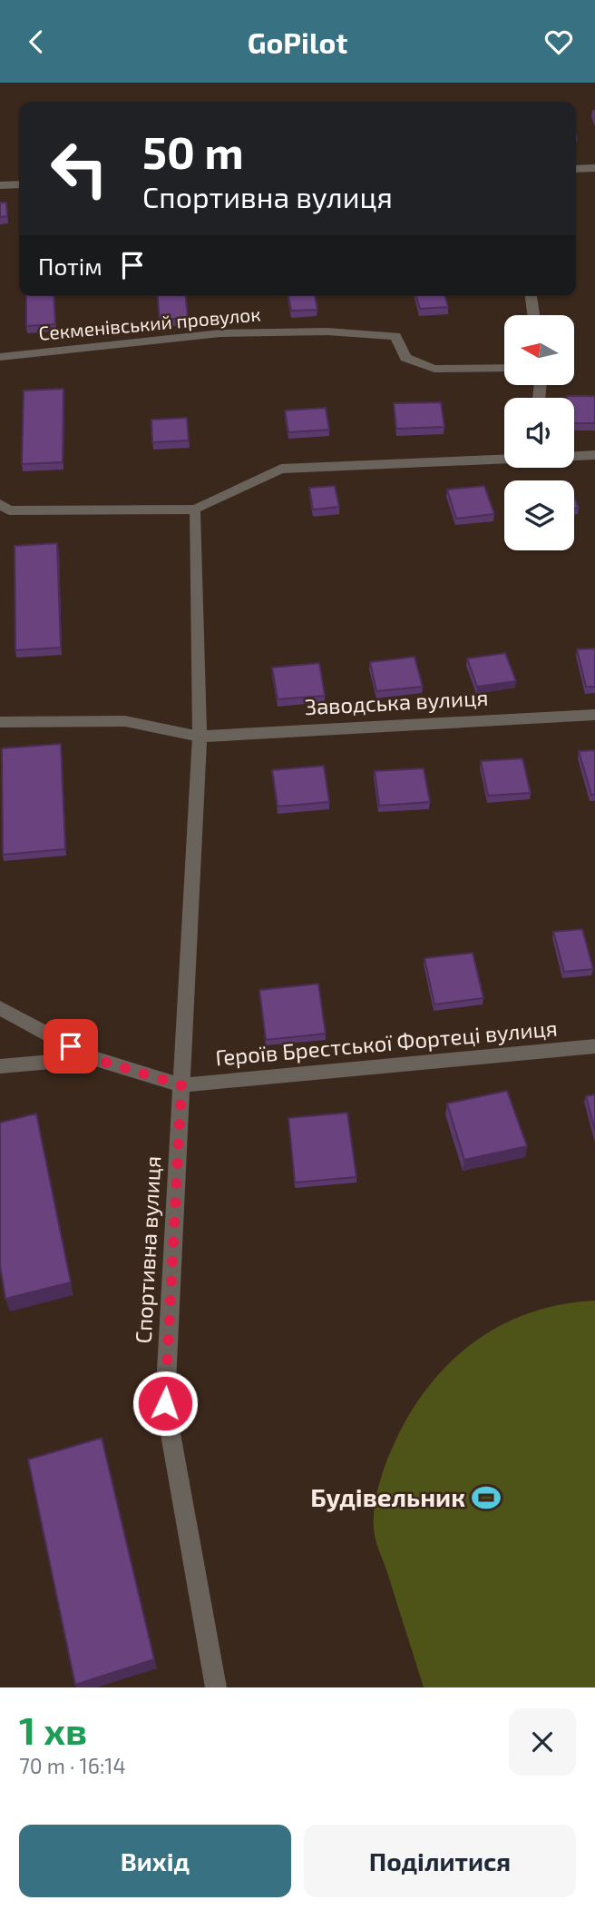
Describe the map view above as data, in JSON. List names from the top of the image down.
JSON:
{
  "streets": {
    "street": [
      "Секменівський провулок",
      "Заводська вулиця",
      "Героїв Брестської Фортеці вулиця",
      "Спортивна вулиця"
    ]
  },
  "crossings": [
    ["Заводська вулиця", "Спортивна вулиця"],
    ["Героїв Брестської Фортеці вулиця", "Спортивна вулиця"]
  ],
  "places": {
    "sports": ["Будівельник"]
  },
  "north": "left",
  "page": {
    "header": "GoPilot",
    "turn": ["50 m", "Спортивна вулиця"],
    "then": "Потім",
    "heading": ["1 хв", "70 m · 16:14"],
    "buttons": ["Вихід", "Поділитися"]
  }
}
